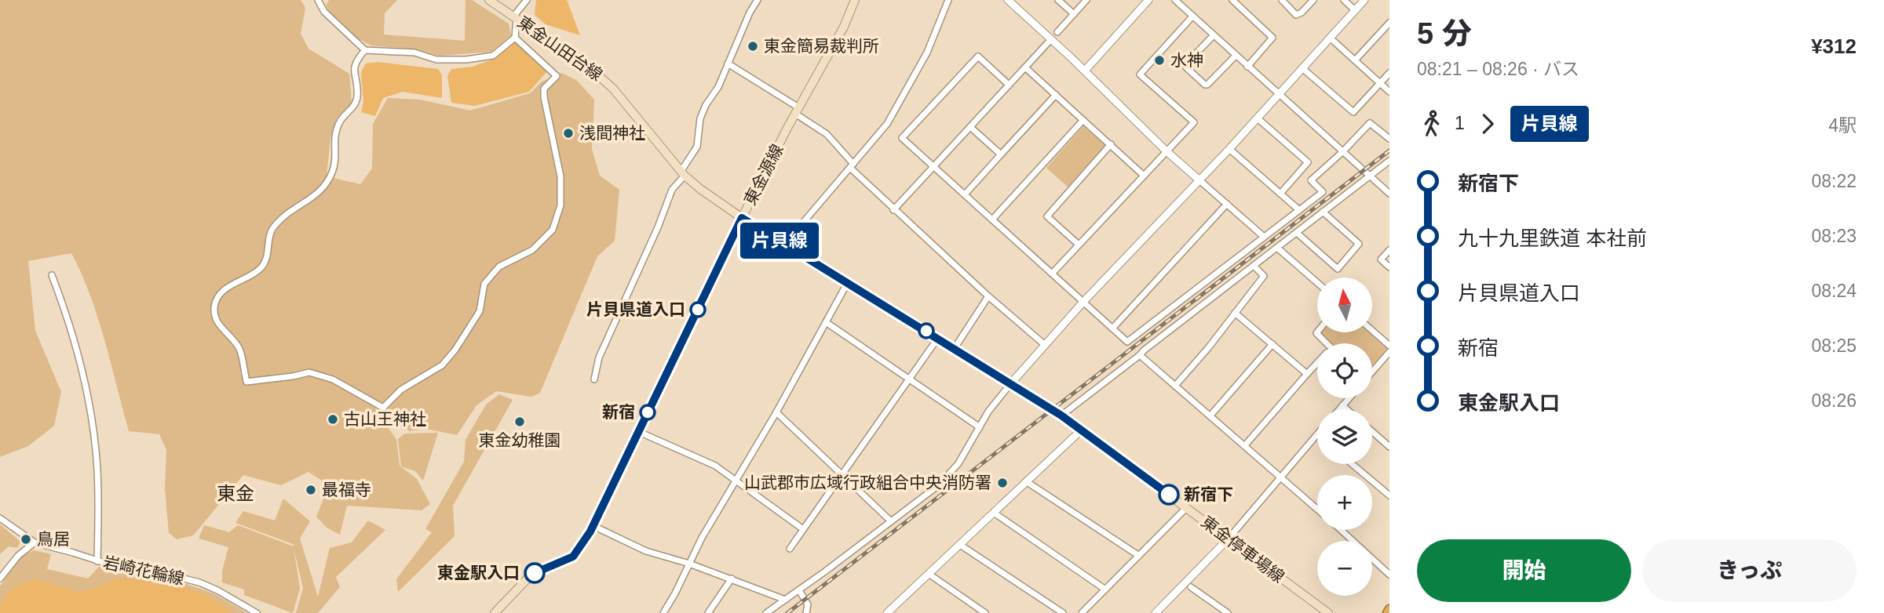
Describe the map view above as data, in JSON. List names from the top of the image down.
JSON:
{
  "streets": {
    "main road": ["東金山田台線", "東金源線", "東金停車場線"],
    "street": ["岩崎花輪線"]
  },
  "crossings": [
    ["東金山田台線", "東金源線"],
    ["東金山田台線", "東金停車場線"],
    ["東金源線", "東金停車場線"]
  ],
  "districts": ["東金"],
  "places": [
    "東金簡易裁判所",
    "水神",
    "浅間神社",
    "片貝県道入口",
    "新宿",
    "古山王神社",
    "東金幼稚園",
    "山武郡市広域行政組合中央消防署",
    "最福寺",
    "新宿下",
    "鳥居",
    "東金駅入口"
  ],
  "lines": ["bus line 片貝線"],
  "north": "top",
  "page": {
    "on_map": "片貝線",
    "heading": ["5 分", "08:21 – 08:26 · バス", "¥312"],
    "legs": ["1", "片貝線", "4駅"],
    "list": [
      {
        "name": "新宿下",
        "value": "08:22"
      },
      {
        "name": "九十九里鉄道 本社前",
        "value": "08:23"
      },
      {
        "name": "片貝県道入口",
        "value": "08:24"
      },
      {
        "name": "新宿",
        "value": "08:25"
      },
      {
        "name": "東金駅入口",
        "value": "08:26"
      }
    ],
    "map_buttons": ["+", "−"],
    "buttons": ["開始", "きっぷ"]
  }
}
